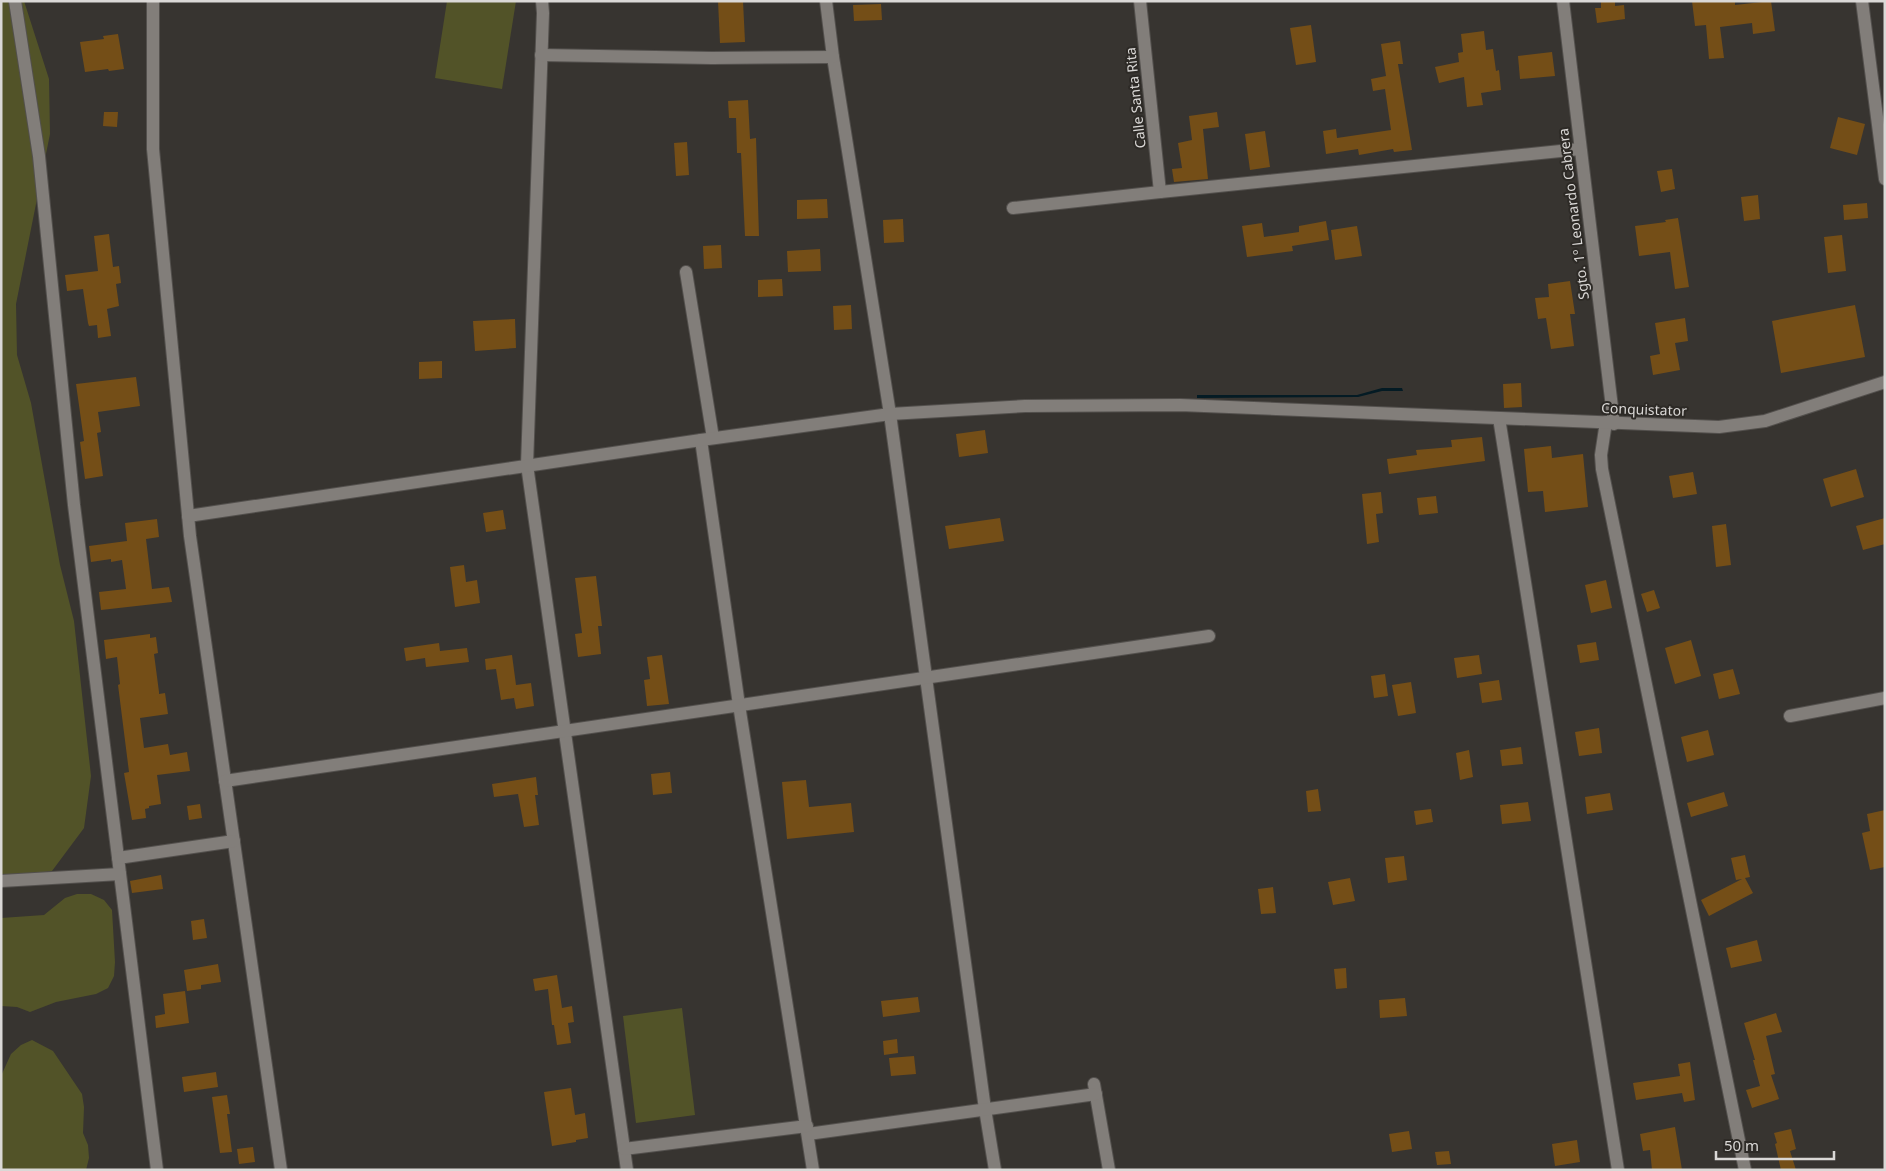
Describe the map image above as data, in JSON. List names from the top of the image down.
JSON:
{
  "streets": {
    "street": ["Calle Santa Rita", "Sgto. 1º Leonardo Cabrera", "Conquistator"]
  },
  "crossings": [
    ["Sgto. 1º Leonardo Cabrera", "Conquistator"]
  ],
  "scale_bar": "50 m"
}
